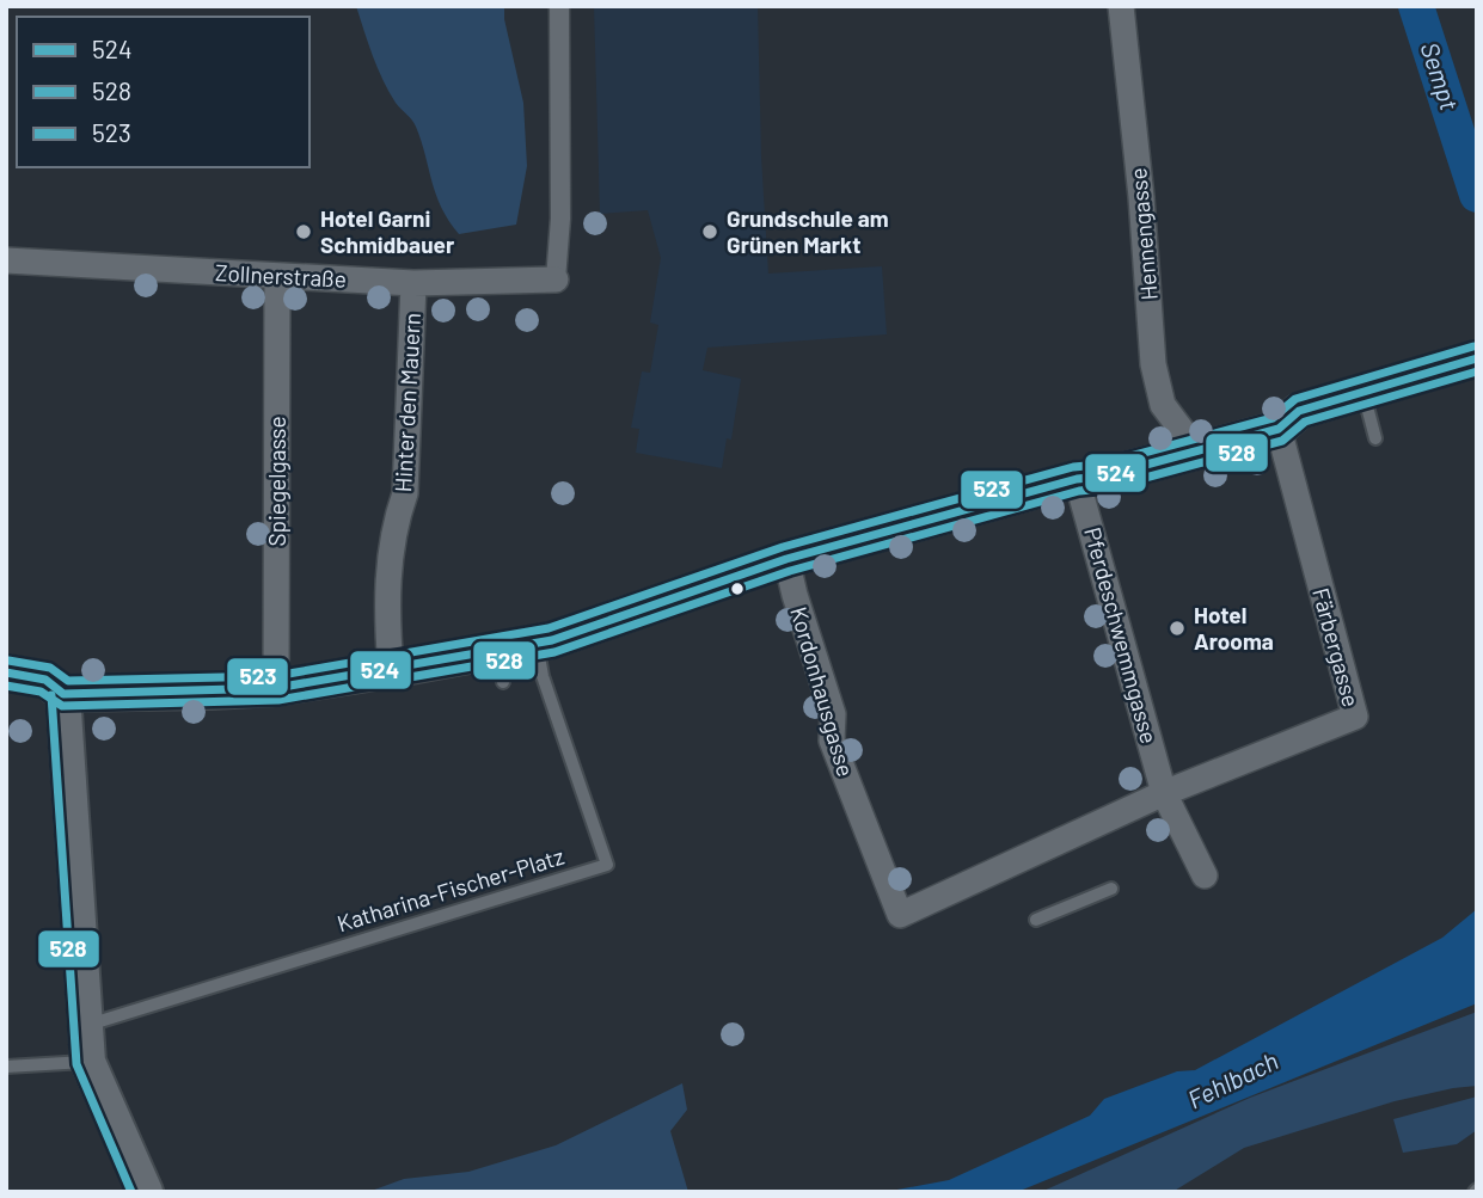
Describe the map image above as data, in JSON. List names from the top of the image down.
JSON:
{
  "streets": {
    "street": [
      "Hennengasse",
      "Zollnerstraße",
      "Hinter den Mauern",
      "Spiegelgasse",
      "Pferdeschwemmgasse",
      "Färbergasse",
      "Kordonhausgasse"
    ],
    "lane": ["Katharina-Fischer-Platz"]
  },
  "crossings": [
    ["Zollnerstraße", "Hinter den Mauern"],
    ["Zollnerstraße", "Spiegelgasse"],
    ["Pferdeschwemmgasse", "Färbergasse"],
    ["Pferdeschwemmgasse", "Kordonhausgasse"],
    ["Färbergasse", "Kordonhausgasse"]
  ],
  "water": ["Sempt", "Fehlbach"],
  "places": ["Hotel Garni Schmidbauer", "Grundschule am Grünen Markt", "Hotel Arooma"],
  "lines": ["transit line 523", "transit line 524", "transit line 528"],
  "legend": ["524", "528", "523"]
}
